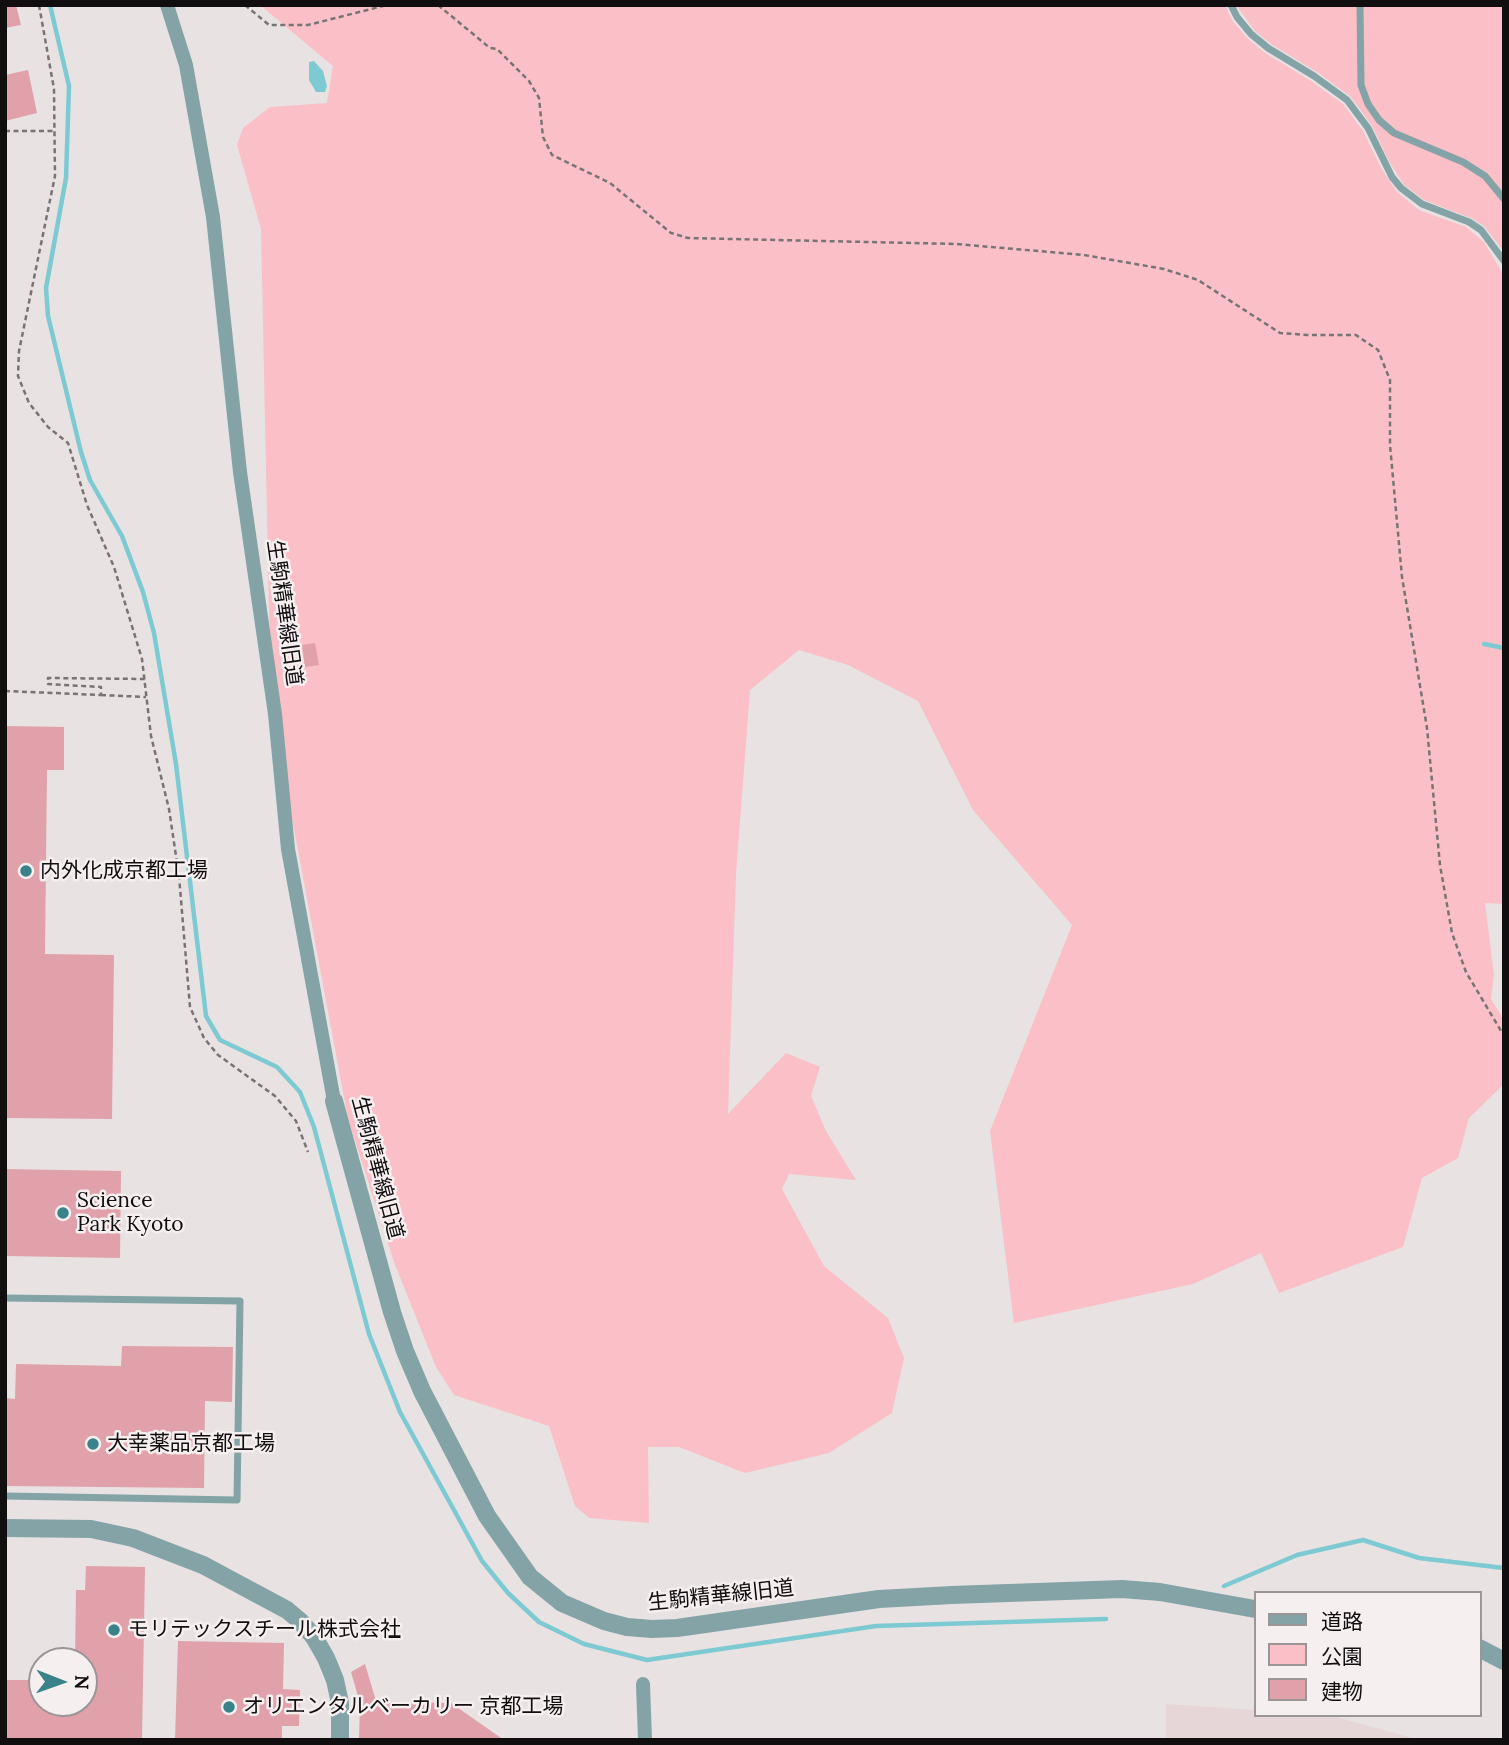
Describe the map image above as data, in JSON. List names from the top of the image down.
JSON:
{
  "streets": {
    "street": ["生駒精華線旧道"]
  },
  "places": [
    "内外化成京都工場",
    "Science Park Kyoto",
    "大幸薬品京都工場",
    "モリテックスチール株式会社",
    "オリエンタルベーカリー 京都工場"
  ],
  "legend": ["道路", "公園", "建物"],
  "north": "right"
}
